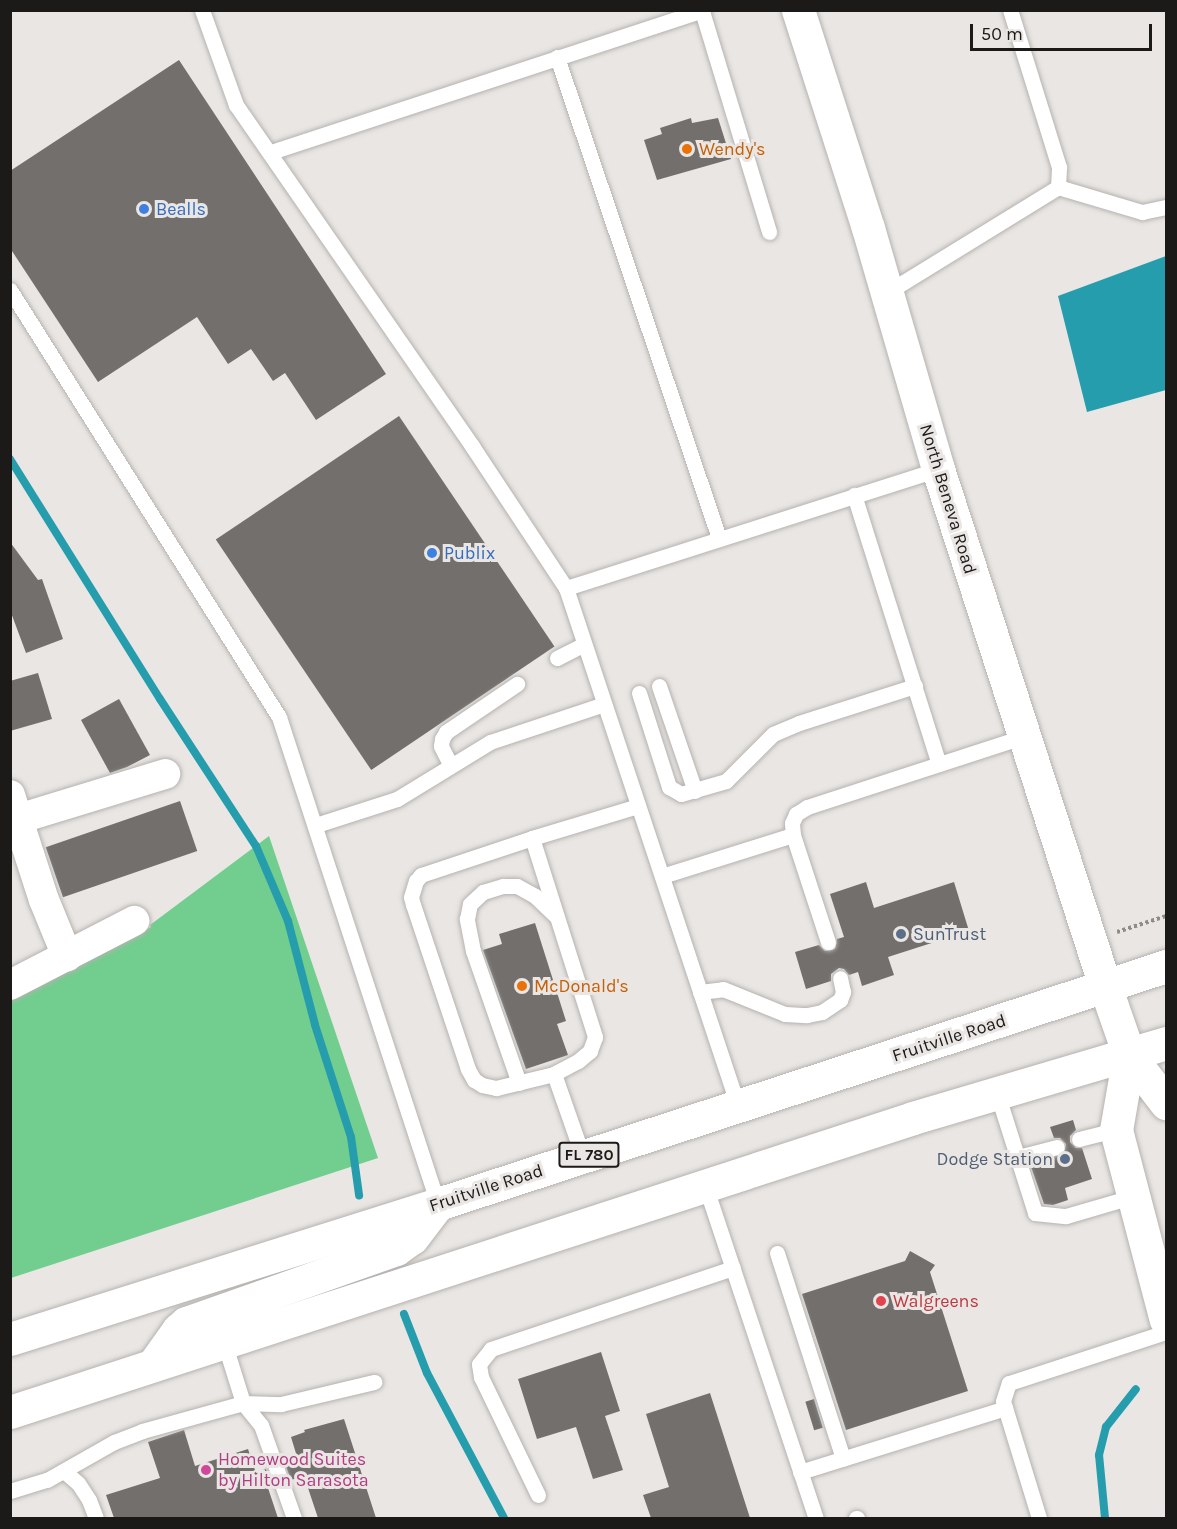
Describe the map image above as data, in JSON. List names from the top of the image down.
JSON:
{
  "streets": {
    "main road": ["North Beneva Road", "Fruitville Road", "FL 780"]
  },
  "crossings": [
    ["North Beneva Road", "Fruitville Road"]
  ],
  "places": [
    "Wendy's",
    "Bealls",
    "Publix",
    "SunTrust",
    "McDonald's",
    "Dodge Station",
    "Walgreens",
    "Homewood Suites by Hilton Sarasota"
  ],
  "scale_bar": "50 m"
}
